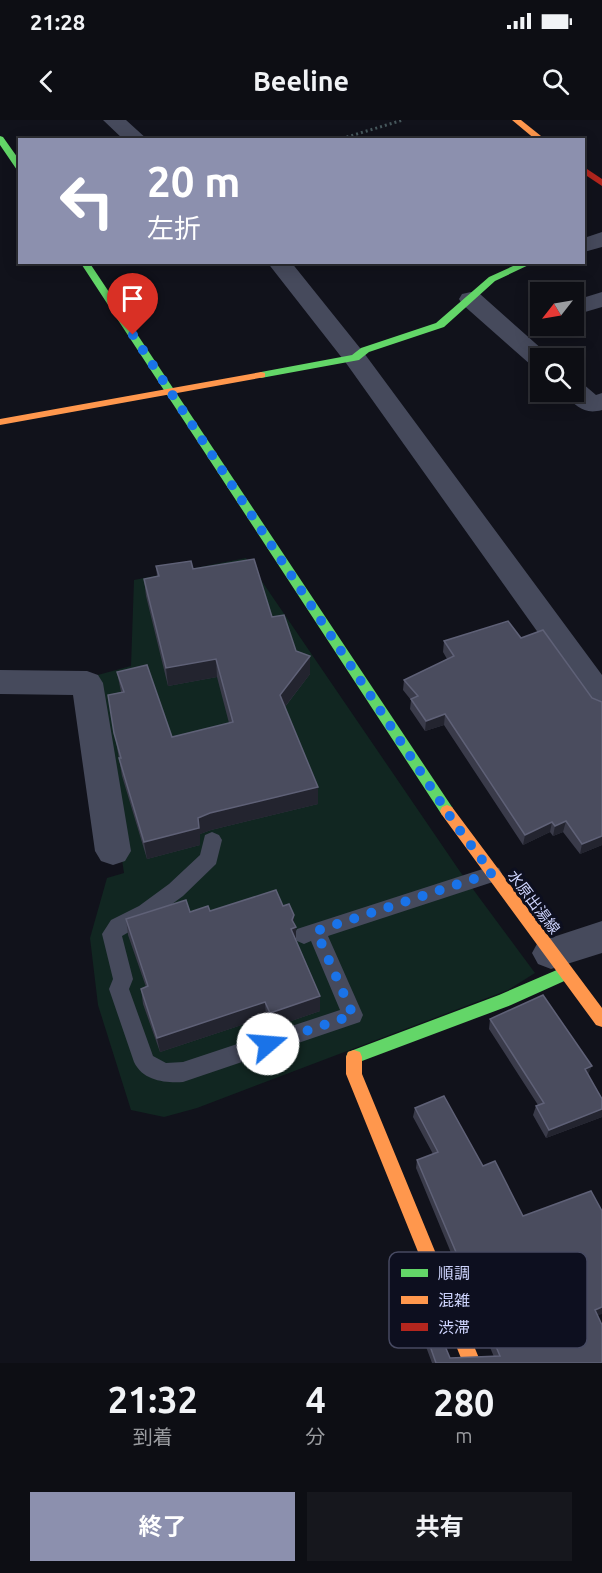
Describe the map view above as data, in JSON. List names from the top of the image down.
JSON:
{
  "streets": {
    "main road": ["水原出湯線"]
  },
  "legend": ["順調", "混雑", "渋滞"],
  "north": "bottom left",
  "page": {
    "status": "21:28",
    "header": "Beeline",
    "turn": ["20 m", "左折"],
    "eta": [
      "21:32",
      "到着",
      "4",
      "分",
      "280",
      "m"
    ],
    "buttons": ["終了", "共有"]
  }
}
